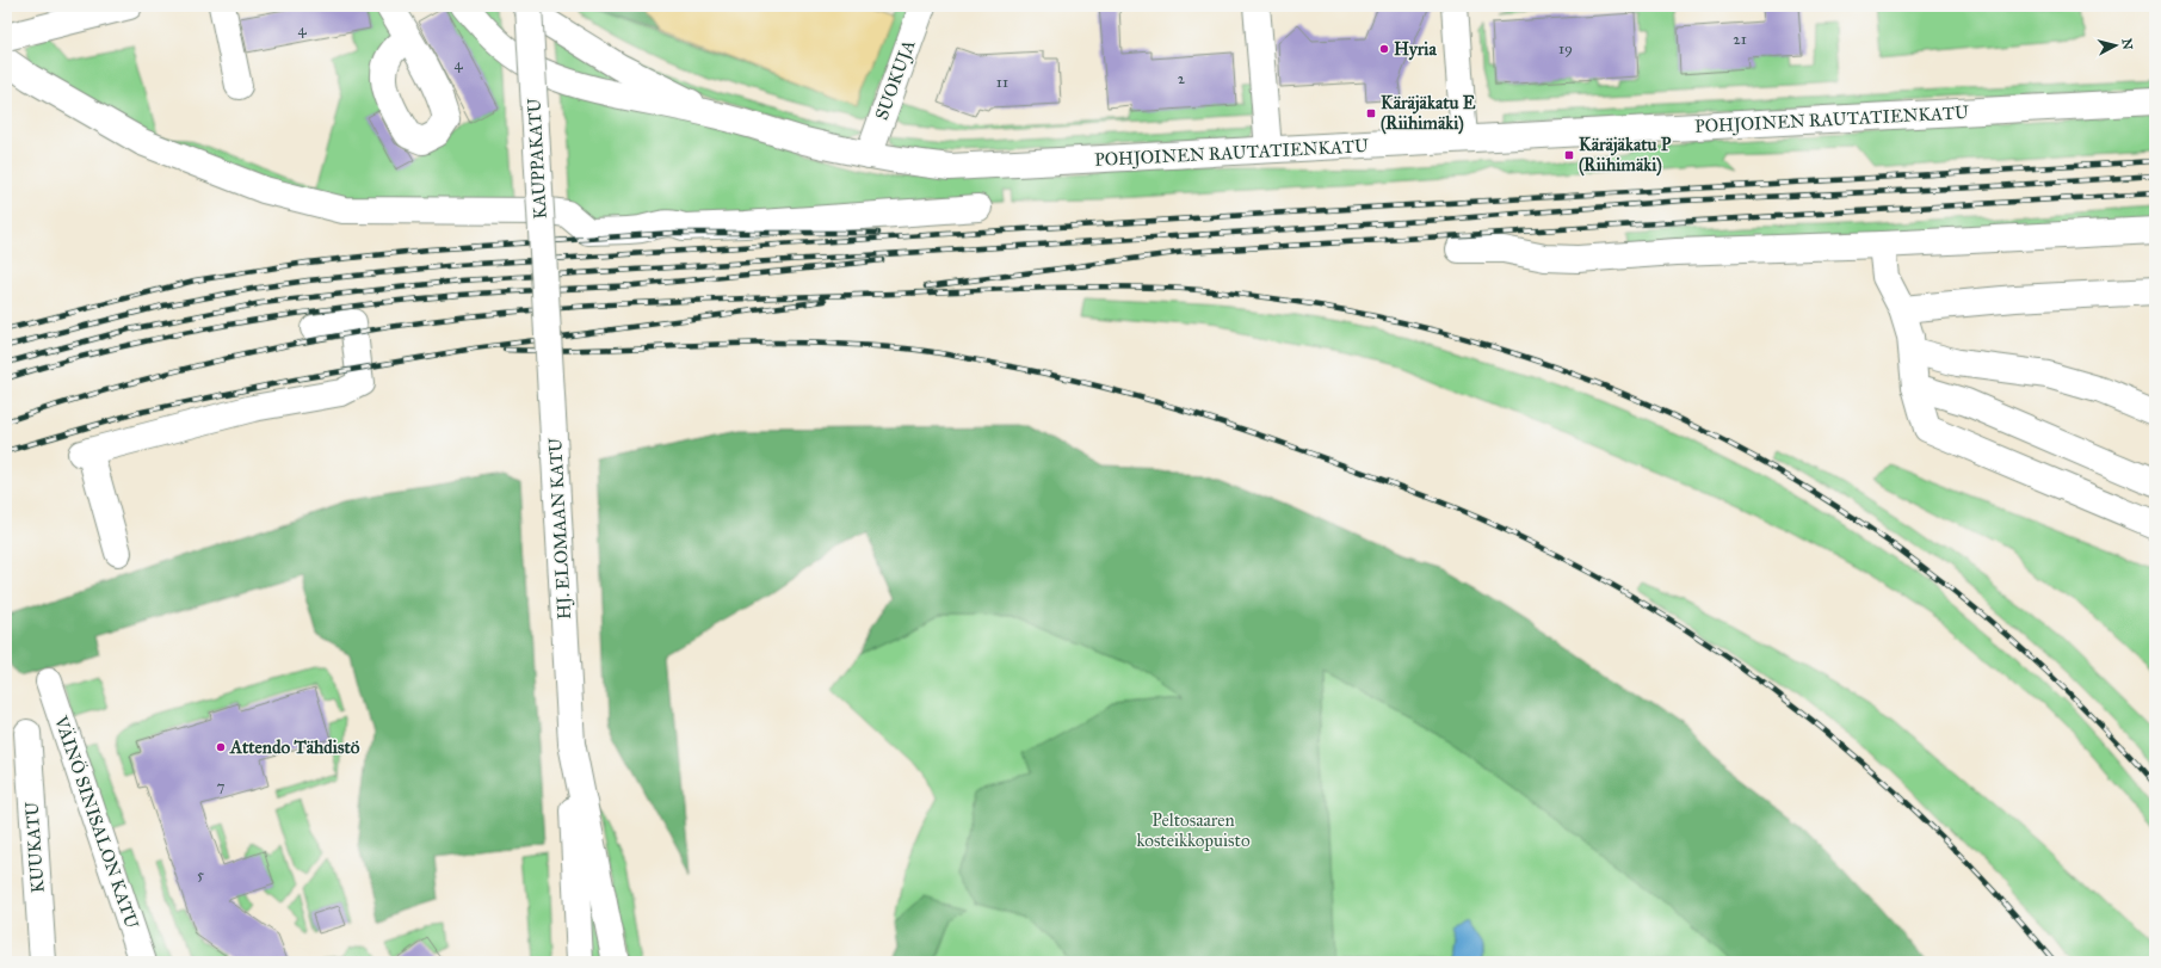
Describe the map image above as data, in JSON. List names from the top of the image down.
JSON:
{
  "streets": {
    "street": [
      "SUOKUJA",
      "POHJOINEN RAUTATIENKATU",
      "KAUPPAKATU",
      "HJ. ELOMAAN KATU",
      "VÄINÖ SINISALON KATU",
      "KUUKATU"
    ]
  },
  "crossings": [
    ["SUOKUJA", "POHJOINEN RAUTATIENKATU"],
    ["POHJOINEN RAUTATIENKATU", "KAUPPAKATU"],
    ["KAUPPAKATU", "HJ. ELOMAAN KATU"]
  ],
  "parks": ["Peltosaaren kosteikkopuisto"],
  "places": {
    "other": ["Hyria", "Attendo Tähdistö"],
    "transit": ["Käräjäkatu E (Riihimäki)", "Käräjäkatu P (Riihimäki)"]
  },
  "house_numbers": [
    "4",
    "21",
    "19",
    "4",
    "2",
    "11",
    "7",
    "5"
  ],
  "north": "right"
}
